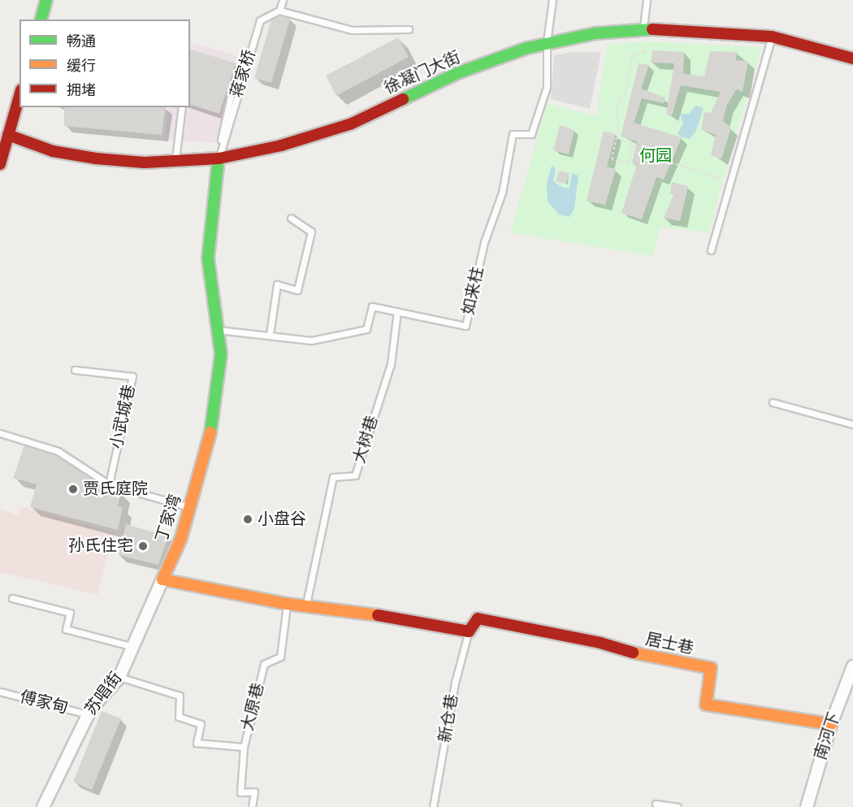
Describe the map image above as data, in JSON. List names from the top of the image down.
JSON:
{
  "streets": {
    "street": [
      "徐凝门大街",
      "丁家湾",
      "居士巷",
      "苏唱街",
      "南河下"
    ],
    "lane": [
      "蒋家桥",
      "如来柱",
      "小武城巷",
      "大树巷",
      "傅家甸",
      "大原巷",
      "新仓巷"
    ]
  },
  "crossings": [
    ["徐凝门大街", "蒋家桥"],
    ["徐凝门大街", "如来柱"],
    ["徐凝门大街", "丁家湾"],
    ["蒋家桥", "丁家湾"],
    ["如来柱", "大树巷"],
    ["如来柱", "丁家湾"],
    ["丁家湾", "苏唱街"],
    ["居士巷", "新仓巷"],
    ["居士巷", "南河下"],
    ["苏唱街", "傅家甸"]
  ],
  "parks": ["何园"],
  "places": ["贾氏庭院", "小盘谷", "孙氏住宅"],
  "legend": ["畅通", "缓行", "拥堵"]
}
